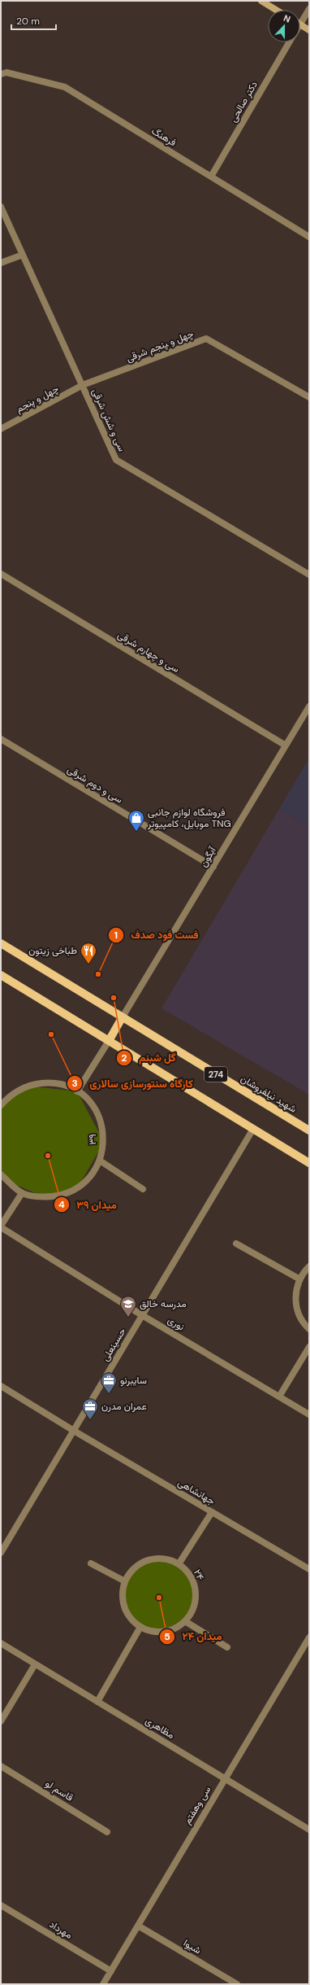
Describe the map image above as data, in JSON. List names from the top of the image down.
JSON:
{
  "streets": {
    "main road": ["274", "شهید نیلفروشان"],
    "street": [
      "دکتر صالحی",
      "فرهنگ",
      "چهل و ‍پنجم شرقی",
      "چهل و پنجم",
      "سی و شش شرقی",
      "سی و چهارم شرقی",
      "سی و دوم شرقی",
      "آبگون",
      "۳۹",
      "نوری",
      "حسینعلی",
      "جهانشاهی",
      "۲۴",
      "مظاهری",
      "قاسم لو",
      "سی وهفتم",
      "مهرداد",
      "شیوا"
    ]
  },
  "crossings": [
    ["دکتر صالحی", "فرهنگ"],
    ["چهل و ‍پنجم شرقی", "چهل و پنجم"],
    ["چهل و ‍پنجم شرقی", "سی و شش شرقی"],
    ["چهل و پنجم", "سی و شش شرقی"],
    ["سی و چهارم شرقی", "آبگون"],
    ["سی و دوم شرقی", "آبگون"],
    ["آبگون", "شهید نیلفروشان"],
    ["نوری", "حسینعلی"],
    ["حسینعلی", "جهانشاهی"],
    ["مظاهری", "سی وهفتم"],
    ["سی وهفتم", "مهرداد"],
    ["سی وهفتم", "شیوا"]
  ],
  "places": {
    "shop": ["فروشگاه لوازم جانبی موبایل، کامپيوتر TNG"],
    "restaurant": ["طباخی زیتون"],
    "other": [
      "فست فود صدف",
      "گل شبنم",
      "کارگاه سنتورسازی سالاری",
      "میدان ۳۹",
      "میدان ۲۴"
    ],
    "school or university": ["مدرسه خالق"],
    "office": ["سایبرنو", "عمران مدرن"]
  },
  "scale_bar": "20 m",
  "north": "top"
}
